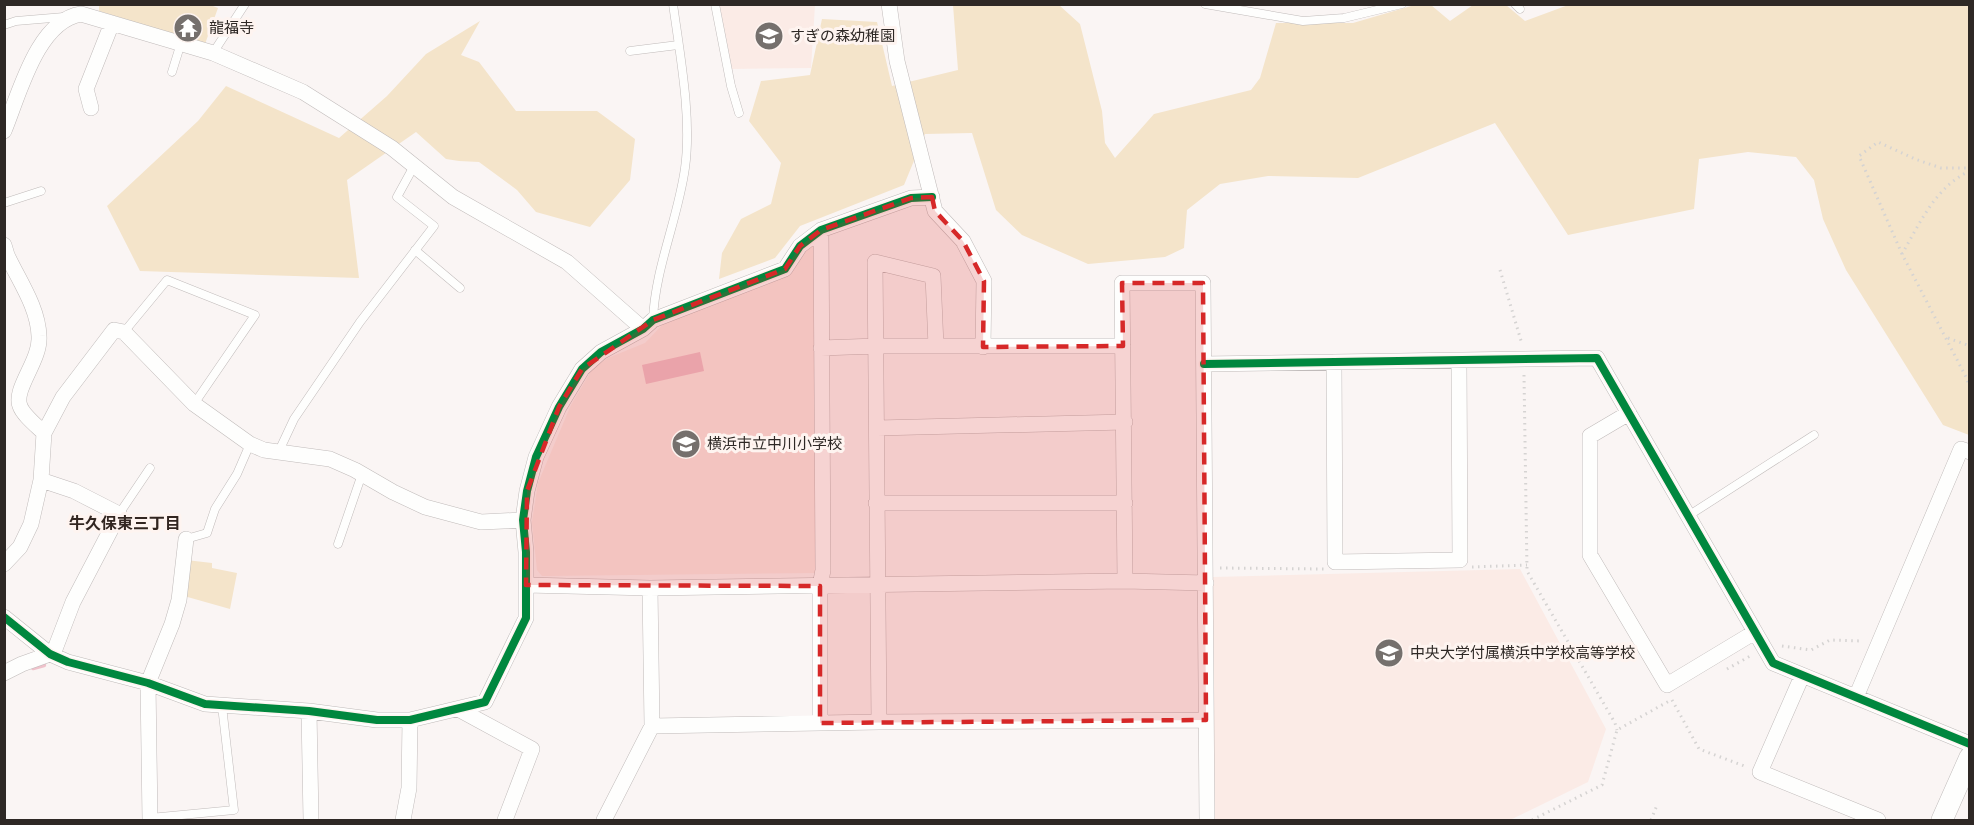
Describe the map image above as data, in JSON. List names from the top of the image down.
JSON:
{
  "districts": ["牛久保東三丁目"],
  "places": {
    "temple": ["龍福寺"],
    "school or university": ["すぎの森幼稚園", "横浜市立中川小学校", "中央大学付属横浜中学校高等学校"]
  }
}
